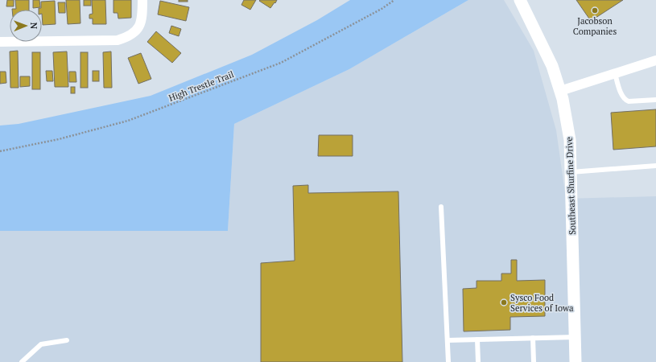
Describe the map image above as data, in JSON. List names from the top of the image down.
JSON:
{
  "streets": {
    "street": ["Southeast Shurfine Drive"],
    "path": ["High Trestle Trail"]
  },
  "places": ["Jacobson Companies", "Sysco Food Services of Iowa"],
  "north": "right"
}
